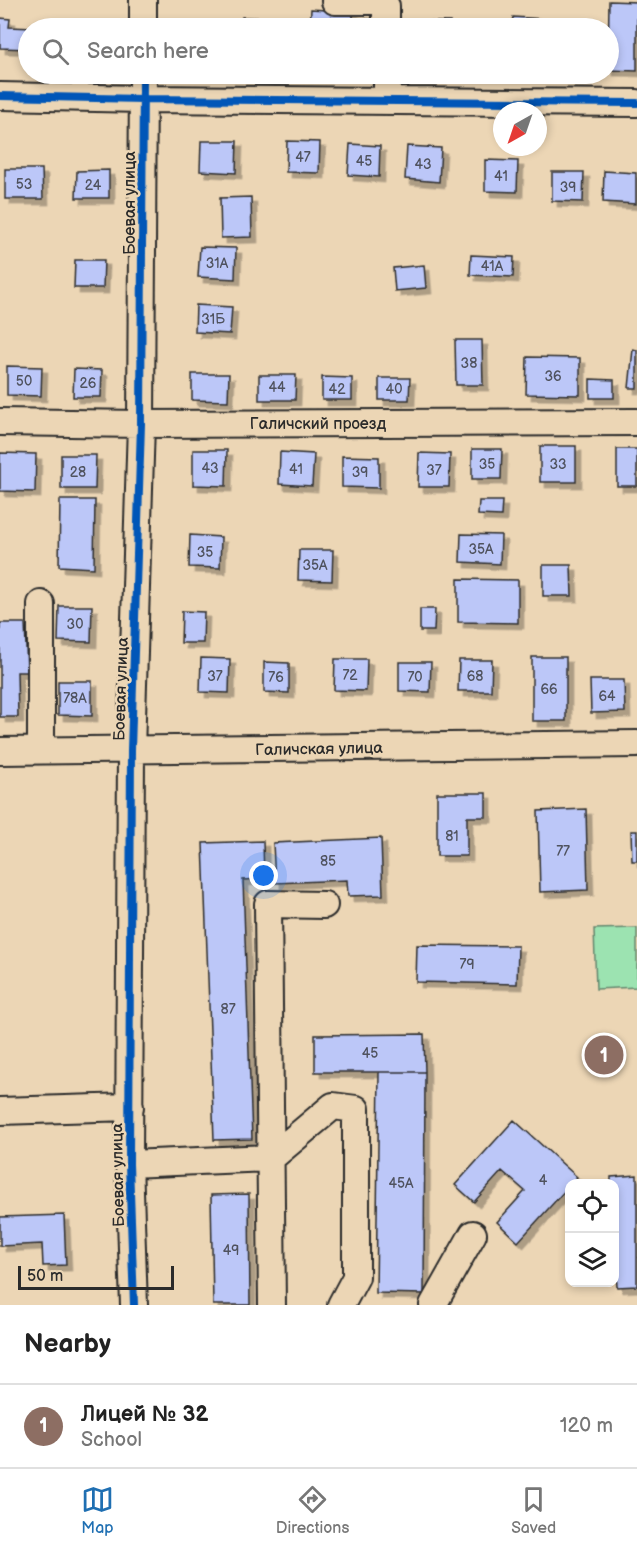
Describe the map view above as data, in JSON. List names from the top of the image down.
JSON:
{
  "streets": {
    "street": ["Боевая улица", "Галичский проезд", "Галичская улица"]
  },
  "crossings": [
    ["Боевая улица", "Галичский проезд"],
    ["Боевая улица", "Галичская улица"]
  ],
  "house_numbers": [
    "47",
    "45",
    "43",
    "41",
    "53",
    "24",
    "39",
    "31А",
    "41А",
    "31Б",
    "38",
    "36",
    "50",
    "26",
    "44",
    "42",
    "40",
    "35",
    "33",
    "43",
    "41",
    "37",
    "28",
    "39",
    "35А",
    "35",
    "35А",
    "30",
    "72",
    "37",
    "68",
    "76",
    "70",
    "66",
    "64",
    "78А",
    "81",
    "77",
    "85",
    "79",
    "87",
    "45",
    "4",
    "45А",
    "49"
  ],
  "scale_bar": "50 m",
  "north": "bottom left",
  "page": {
    "search": "Search here",
    "pins": "1",
    "scale": "50 m",
    "heading": "Nearby",
    "list": [
      {
        "mark": "1",
        "name": "Лицей № 32",
        "note": "School",
        "value": "120 m"
      }
    ],
    "nav": ["Map", "Directions", "Saved"]
  }
}
